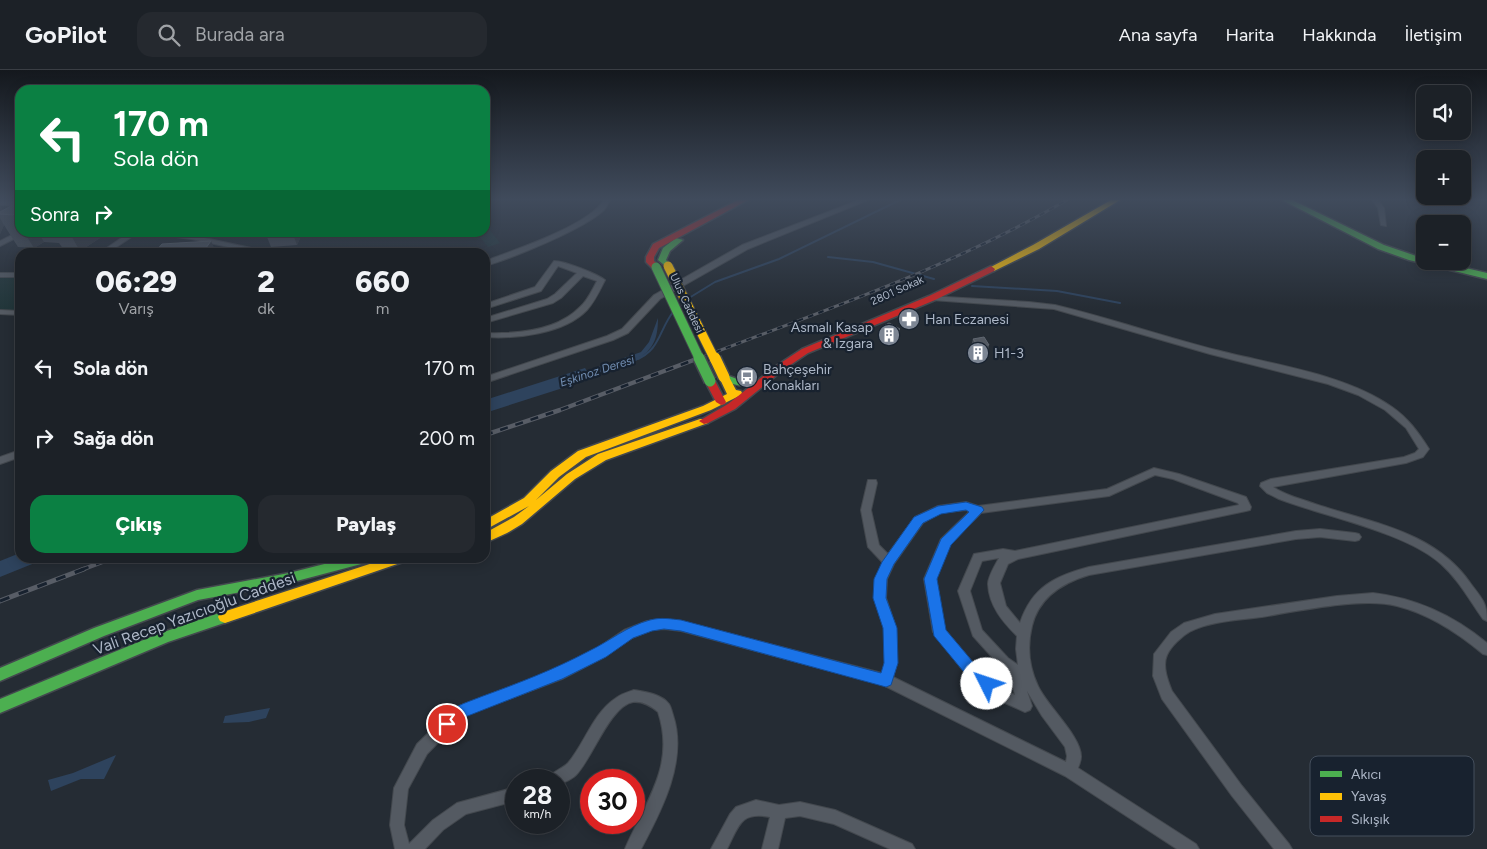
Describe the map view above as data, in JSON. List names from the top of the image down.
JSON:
{
  "streets": {
    "main road": ["2801 Sokak", "Ulus Caddesi", "Vali Recep Yazıcıoğlu Caddesi"]
  },
  "crossings": [
    ["2801 Sokak", "Ulus Caddesi"]
  ],
  "water": ["Eşkinoz Deresi"],
  "places": {
    "pharmacy": ["Han Eczanesi"],
    "building": ["Asmalı Kasap & Izgara", "H1-3"],
    "bus stop": ["Bahçeşehir Konakları"]
  },
  "legend": ["Akıcı", "Yavaş", "Sıkışık"],
  "page": {
    "header": "GoPilot",
    "search": "Burada ara",
    "nav": [
      "Ana sayfa",
      "Harita",
      "Hakkında",
      "İletişim"
    ],
    "map_buttons": ["+", "−"],
    "turn": ["170 m", "Sola dön"],
    "then": "Sonra",
    "eta": [
      "06:29",
      "Varış",
      "2",
      "dk",
      "660",
      "m"
    ],
    "list": [
      {
        "name": "Sola dön",
        "value": "170 m"
      },
      {
        "name": "Sağa dön",
        "value": "200 m"
      }
    ],
    "buttons": ["Çıkış", "Paylaş"],
    "speed": "28 km/h",
    "limit": "30"
  }
}
